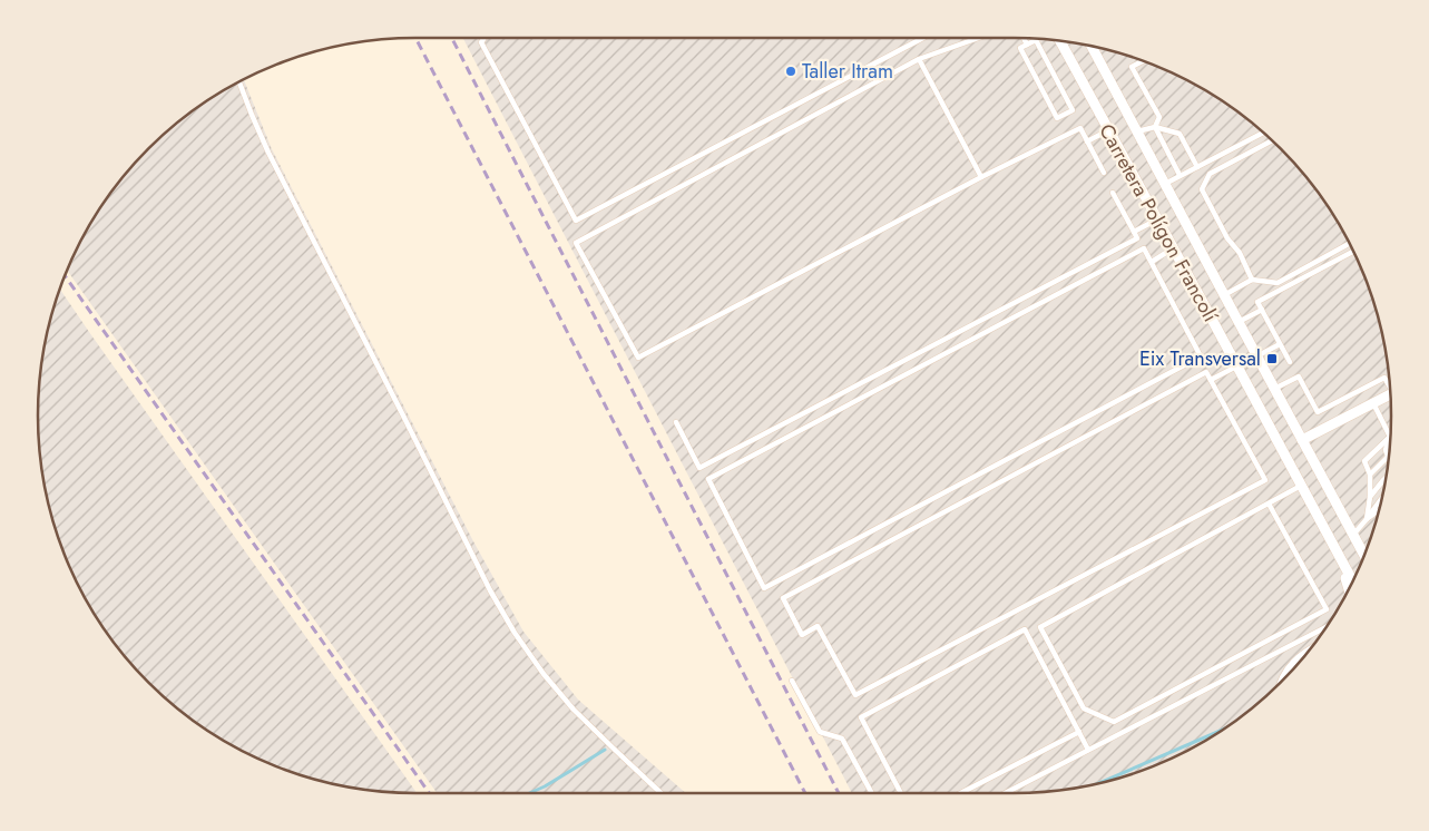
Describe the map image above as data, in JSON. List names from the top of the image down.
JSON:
{
  "streets": {
    "street": ["Carretera Polígon Francolí"]
  },
  "places": {
    "other": ["Taller Itram"],
    "transit": ["Eix Transversal"]
  }
}
